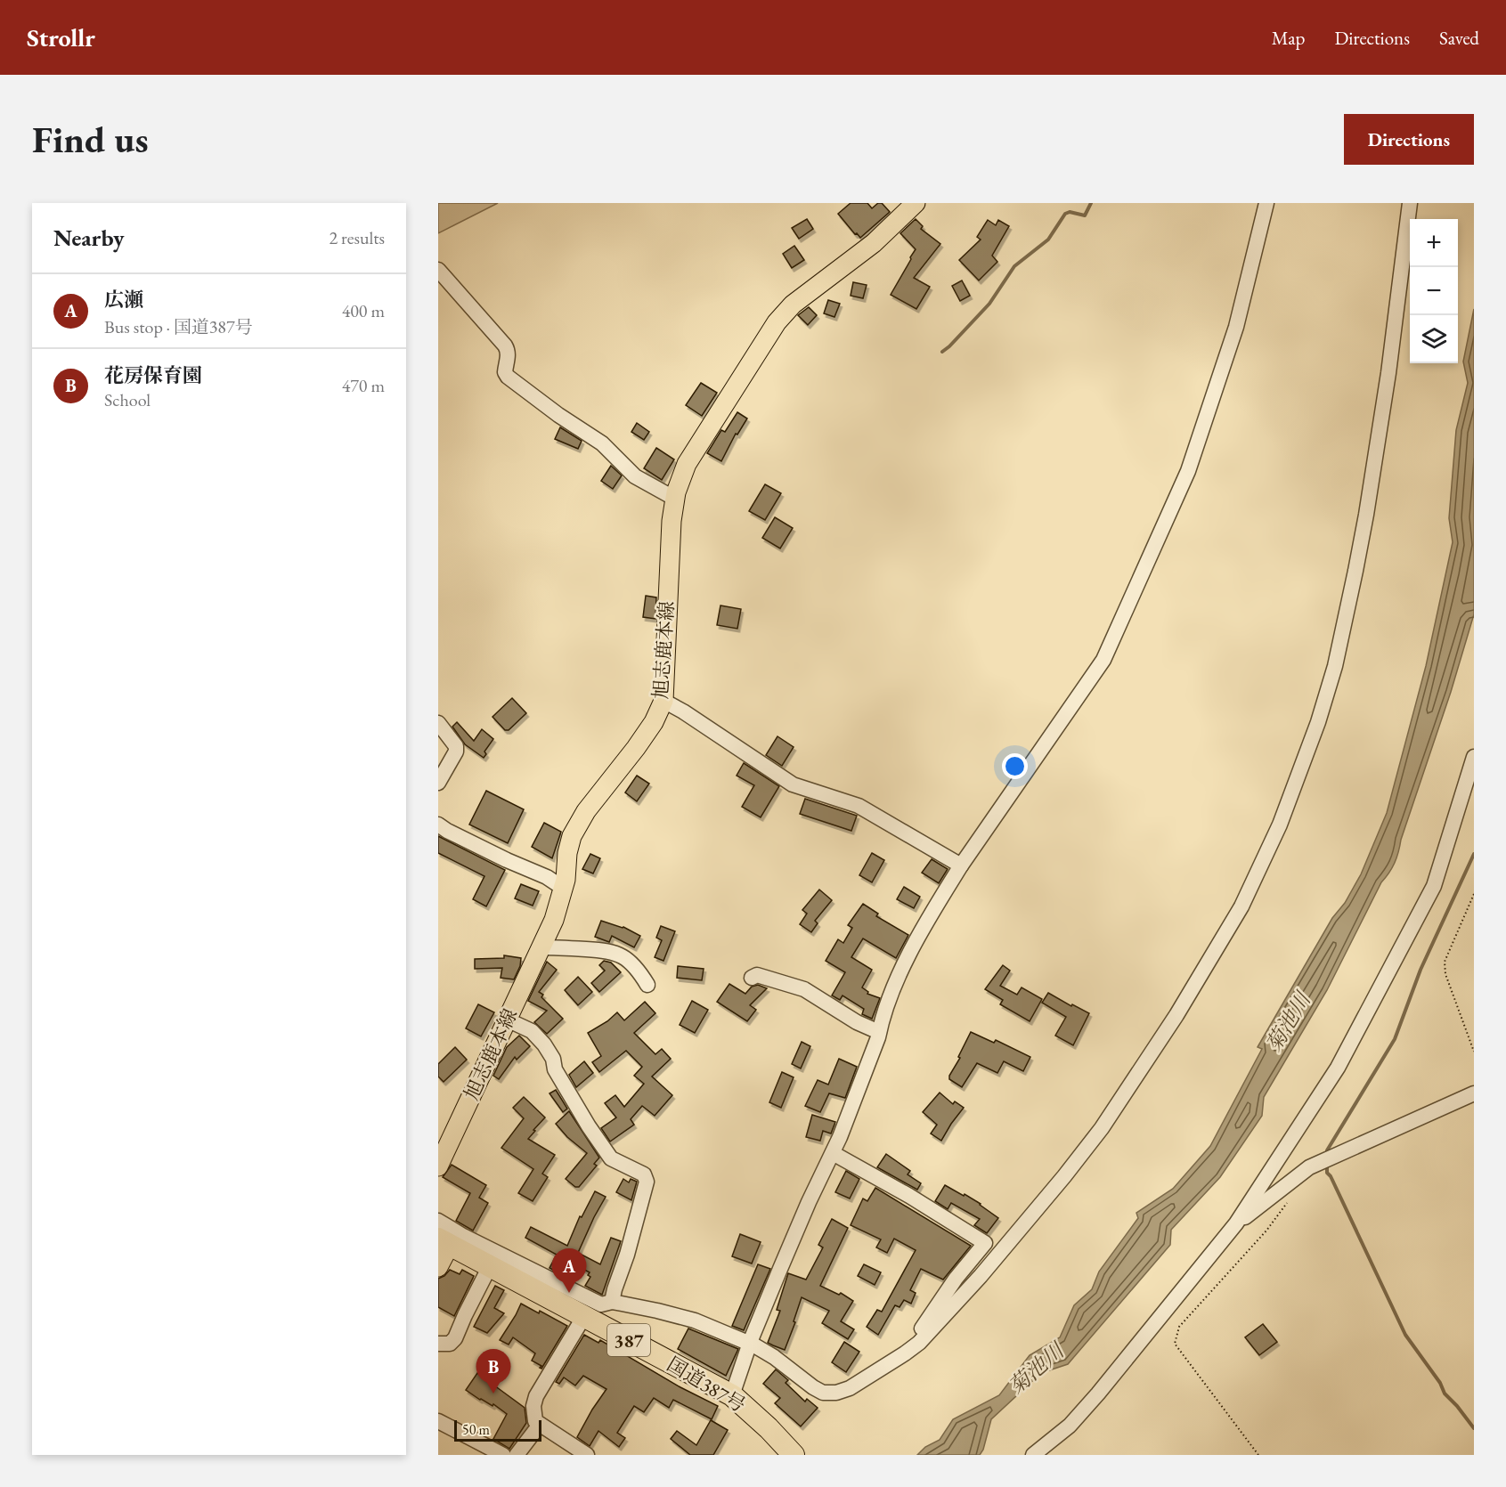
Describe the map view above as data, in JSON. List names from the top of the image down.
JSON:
{
  "streets": {
    "highway": ["387", "国道387号"],
    "main road": ["旭志鹿本線"]
  },
  "water": ["菊池川"],
  "scale_bar": "50 m",
  "page": {
    "header": "Strollr",
    "nav": ["Map", "Directions", "Saved"],
    "buttons": "Directions",
    "title": "Find us",
    "heading": ["Nearby", "2 results"],
    "map_buttons": ["+", "−"],
    "list": [
      {
        "mark": "A",
        "name": "広瀬",
        "note": "Bus stop · 国道387号",
        "value": "400 m"
      },
      {
        "mark": "B",
        "name": "花房保育園",
        "note": "School",
        "value": "470 m"
      }
    ],
    "pins": ["A", "B"],
    "scale": "50 m"
  }
}
